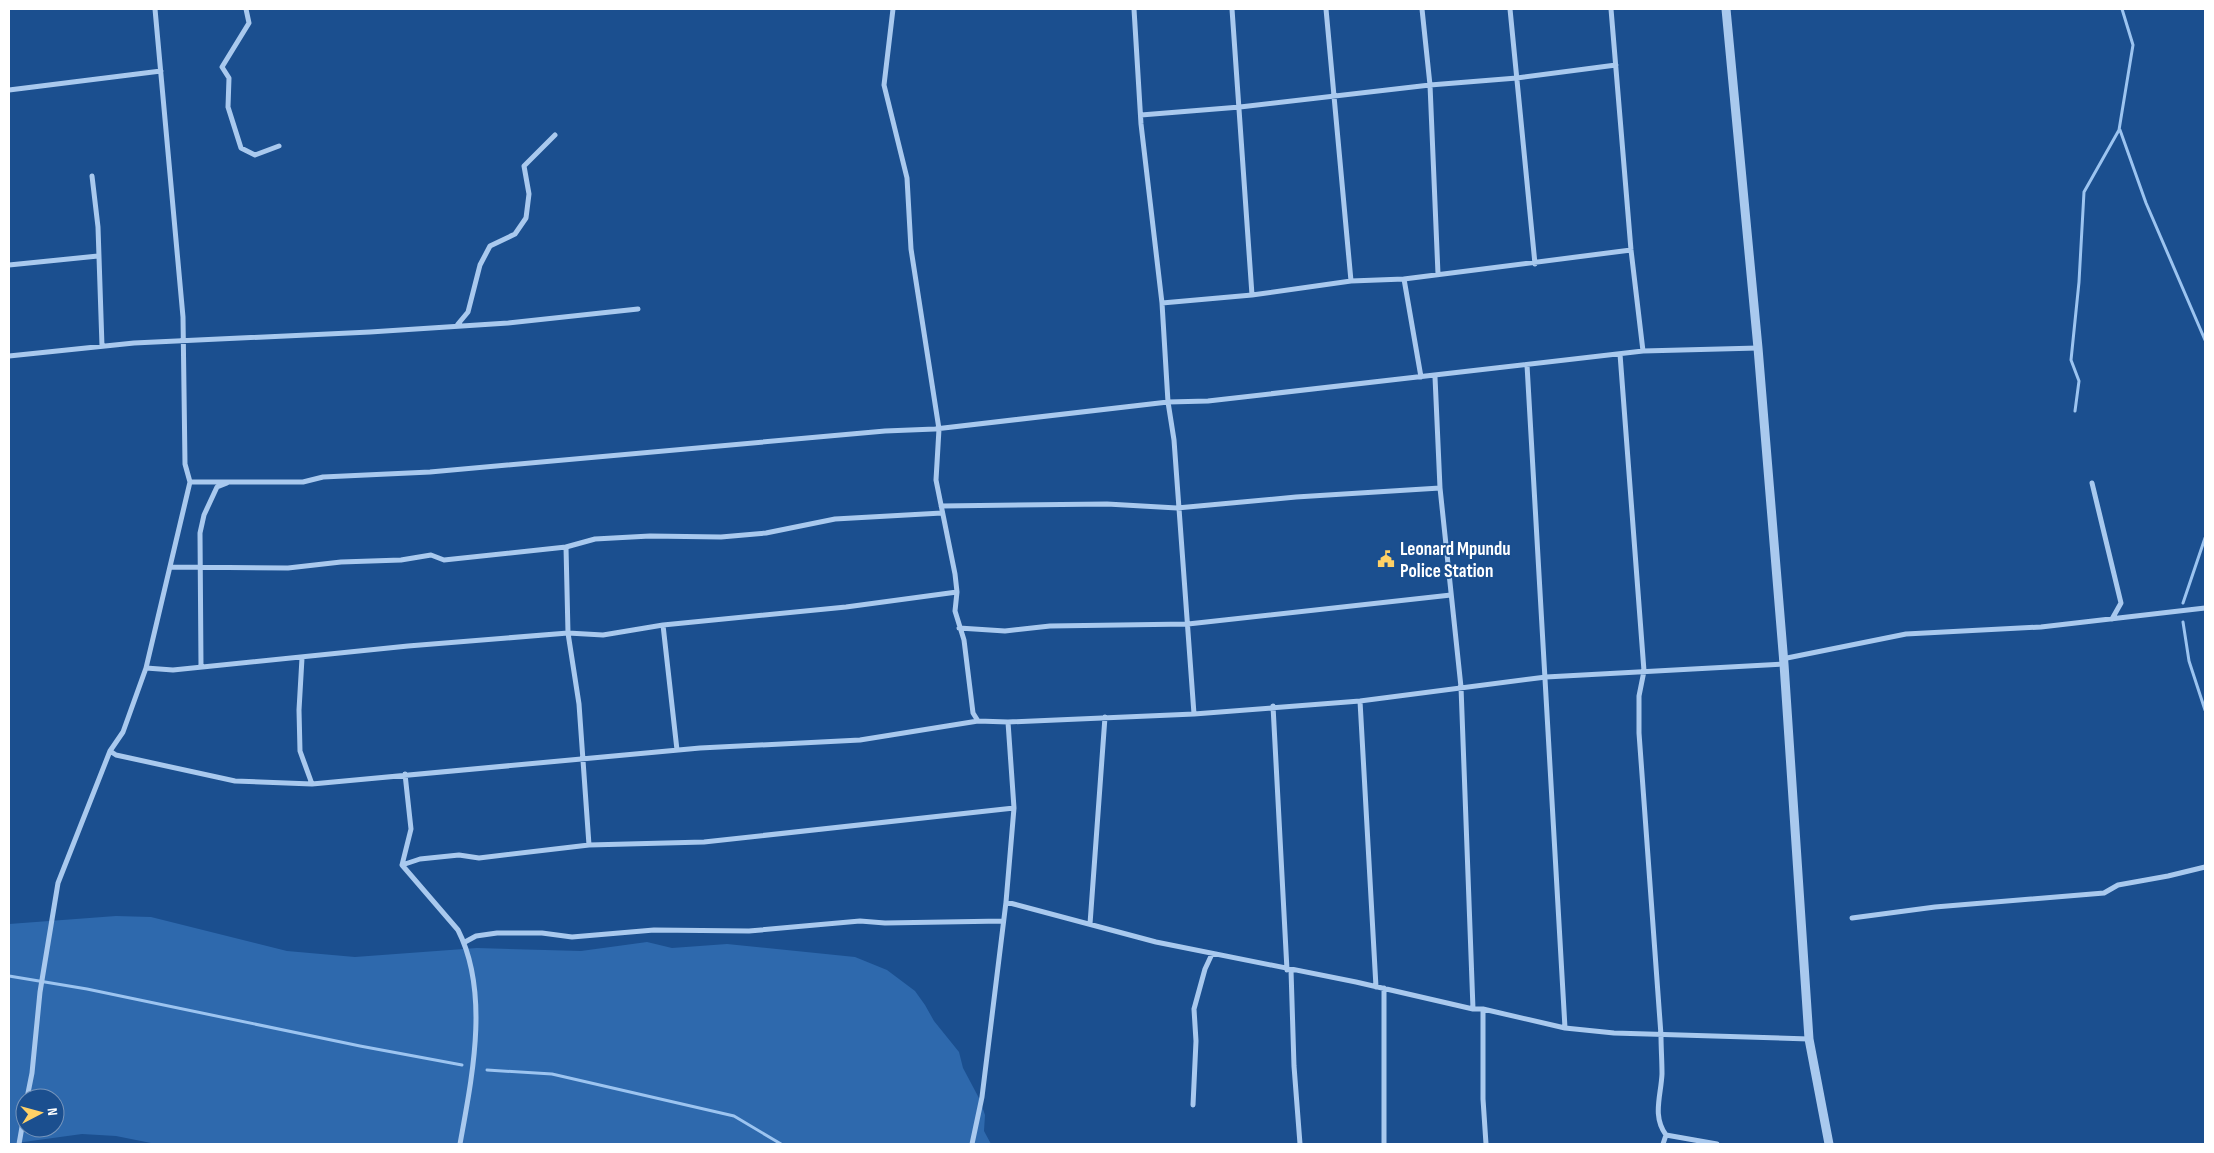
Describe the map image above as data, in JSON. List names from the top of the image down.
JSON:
{
  "places": {
    "public building": ["Leonard Mpundu Police Station"]
  },
  "north": "right"
}
